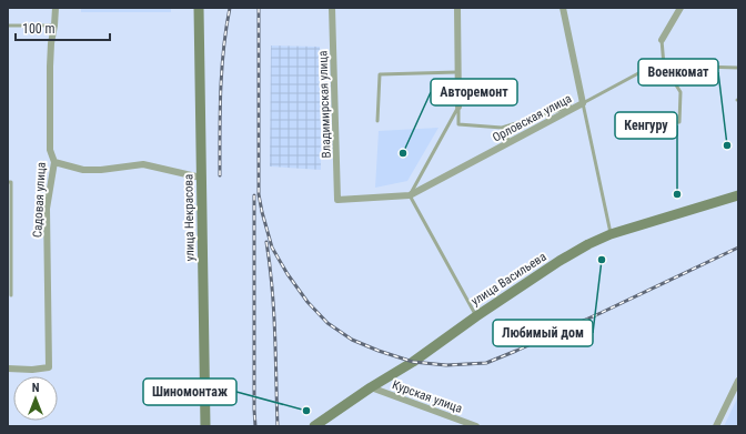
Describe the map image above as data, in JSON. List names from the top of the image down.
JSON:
{
  "streets": {
    "street": [
      "Владимирская улица",
      "Орловская улица",
      "Садовая улица",
      "улица Некрасова",
      "улица Васильева",
      "Курская улица"
    ]
  },
  "crossings": [
    ["Владимирская улица", "Орловская улица"],
    ["улица Васильева", "Курская улица"]
  ],
  "places": [
    "Военкомат",
    "Авторемонт",
    "Кенгуру",
    "Любимый дом",
    "Шиномонтаж"
  ],
  "scale_bar": "100 m",
  "north": "top"
}
